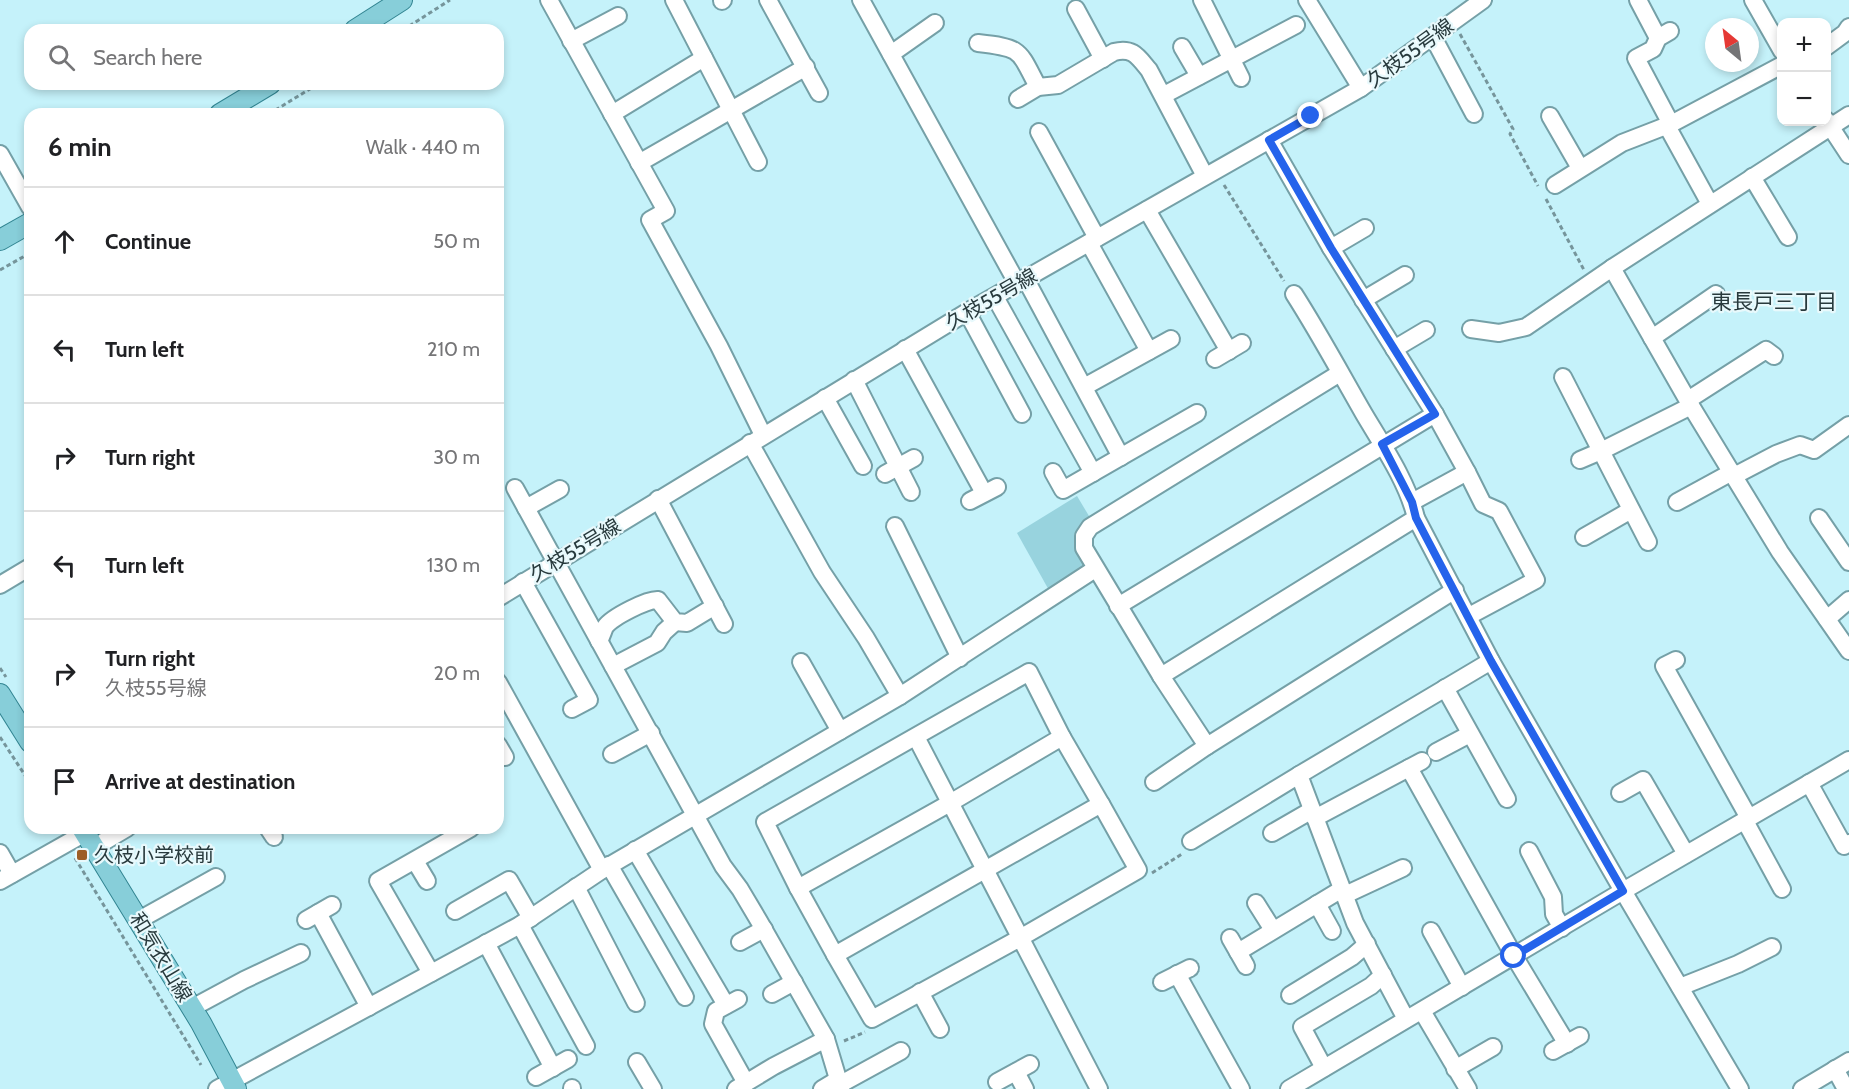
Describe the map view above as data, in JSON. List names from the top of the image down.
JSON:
{
  "streets": {
    "main road": ["和気衣山線"],
    "street": ["久枝55号線"]
  },
  "districts": ["東長戸三丁目"],
  "places": {
    "transit": ["久枝小学校前"]
  },
  "north": "top left",
  "page": {
    "map_buttons": ["+", "−"],
    "search": "Search here",
    "heading": ["6 min", "Walk · 440 m"],
    "list": [
      ["Continue", "50 m"],
      ["Turn left", "210 m"],
      ["Turn right", "30 m"],
      ["Turn left", "130 m"],
      ["Turn right", "久枝55号線", "20 m"],
      "Arrive at destination"
    ]
  }
}
